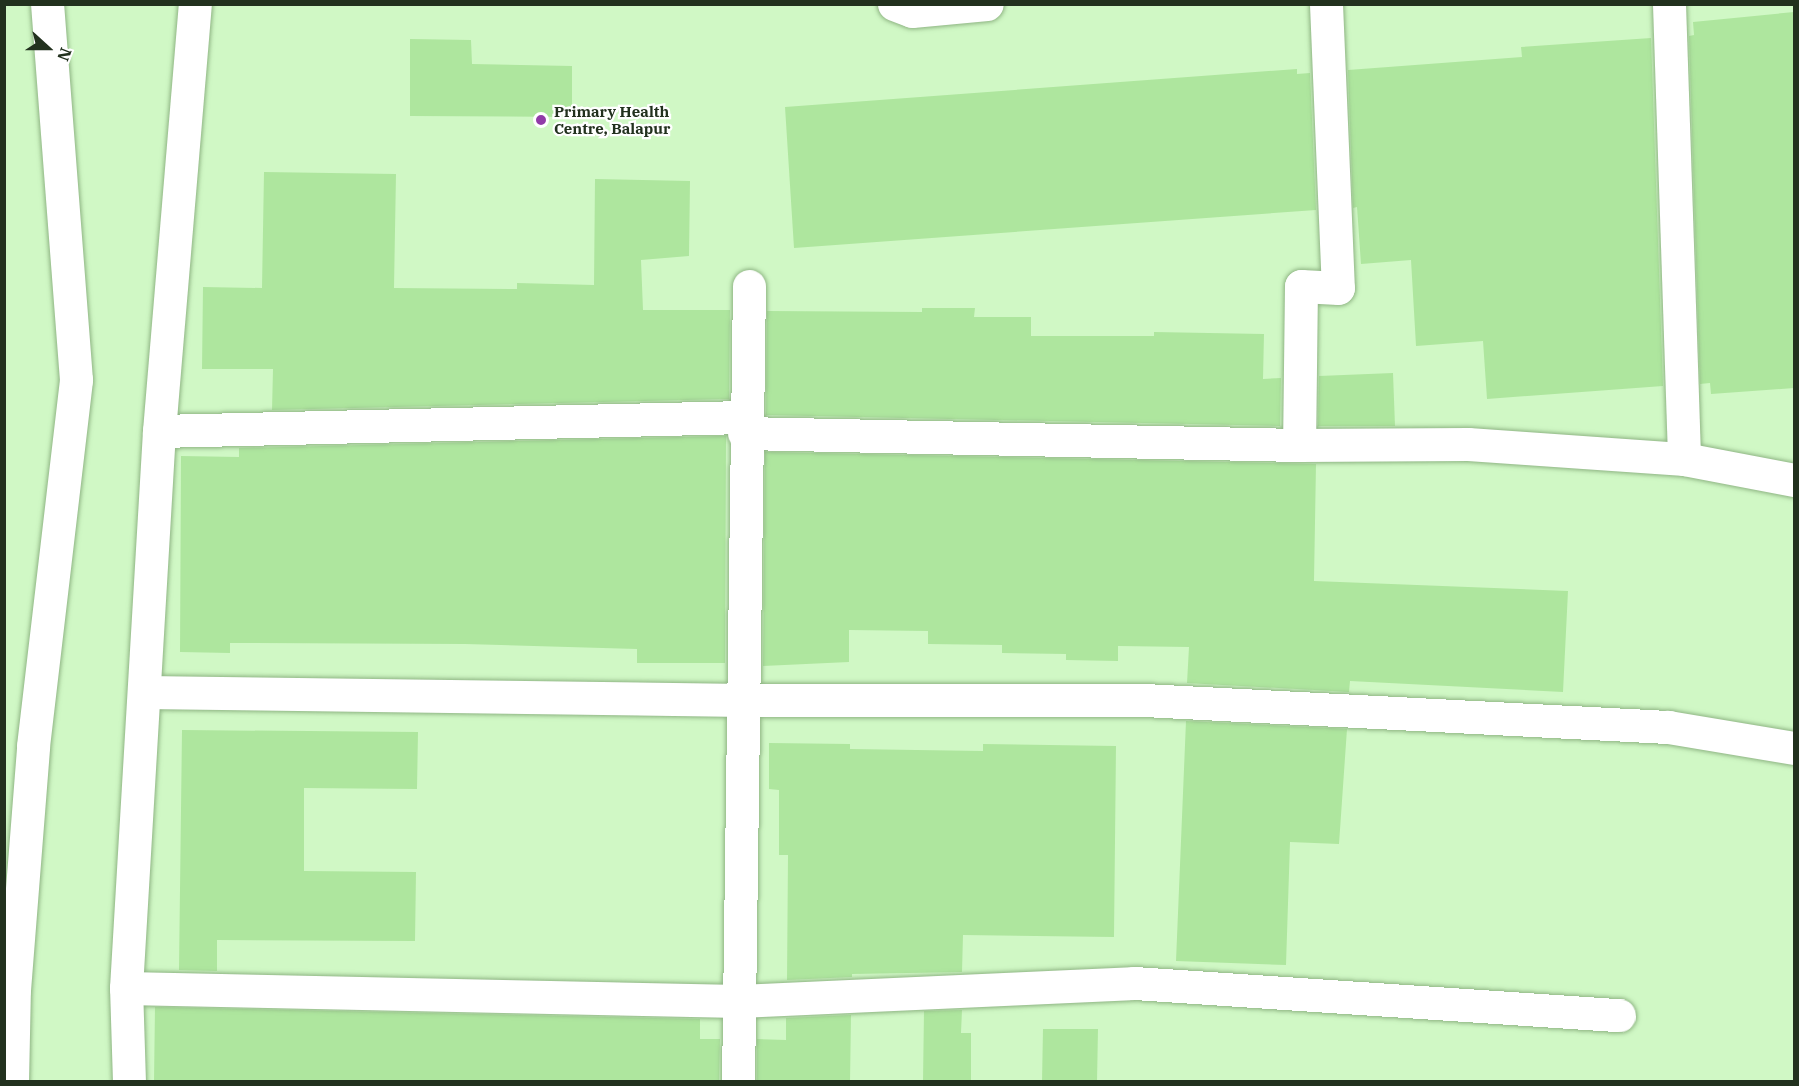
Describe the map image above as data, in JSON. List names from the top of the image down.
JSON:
{
  "places": ["Primary Health Centre, Balapur"],
  "north": "right"
}
